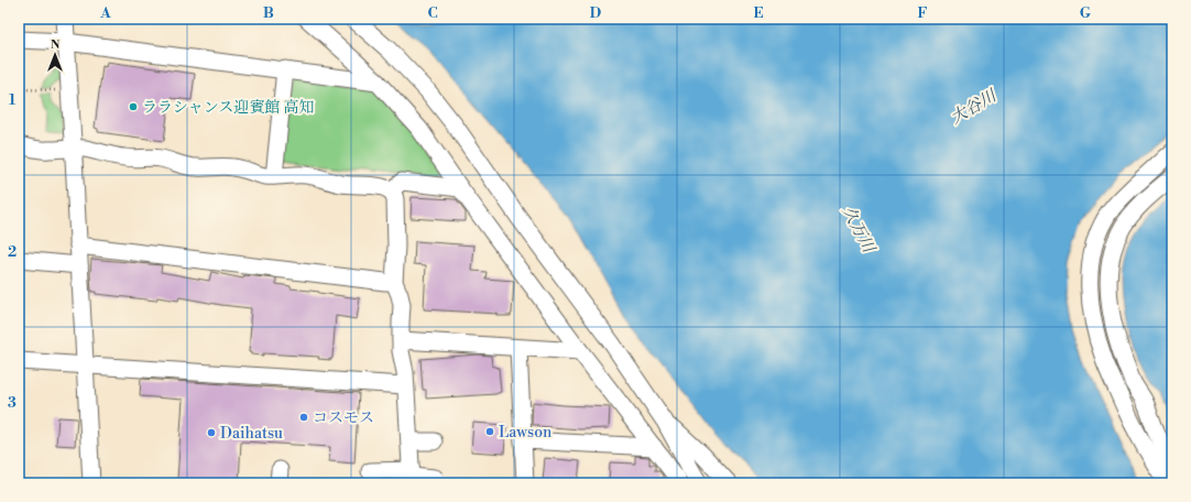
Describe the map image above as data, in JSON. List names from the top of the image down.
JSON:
{
  "water": ["大谷川", "久万川"],
  "places": [
    "ララシャンス迎賓館 高知",
    "コスモス",
    "Lawson",
    "Daihatsu"
  ],
  "north": "top",
  "grid": {
    "columns": [
      "A",
      "B",
      "C",
      "D",
      "E",
      "F",
      "G"
    ],
    "rows": ["1", "2", "3"]
  }
}
